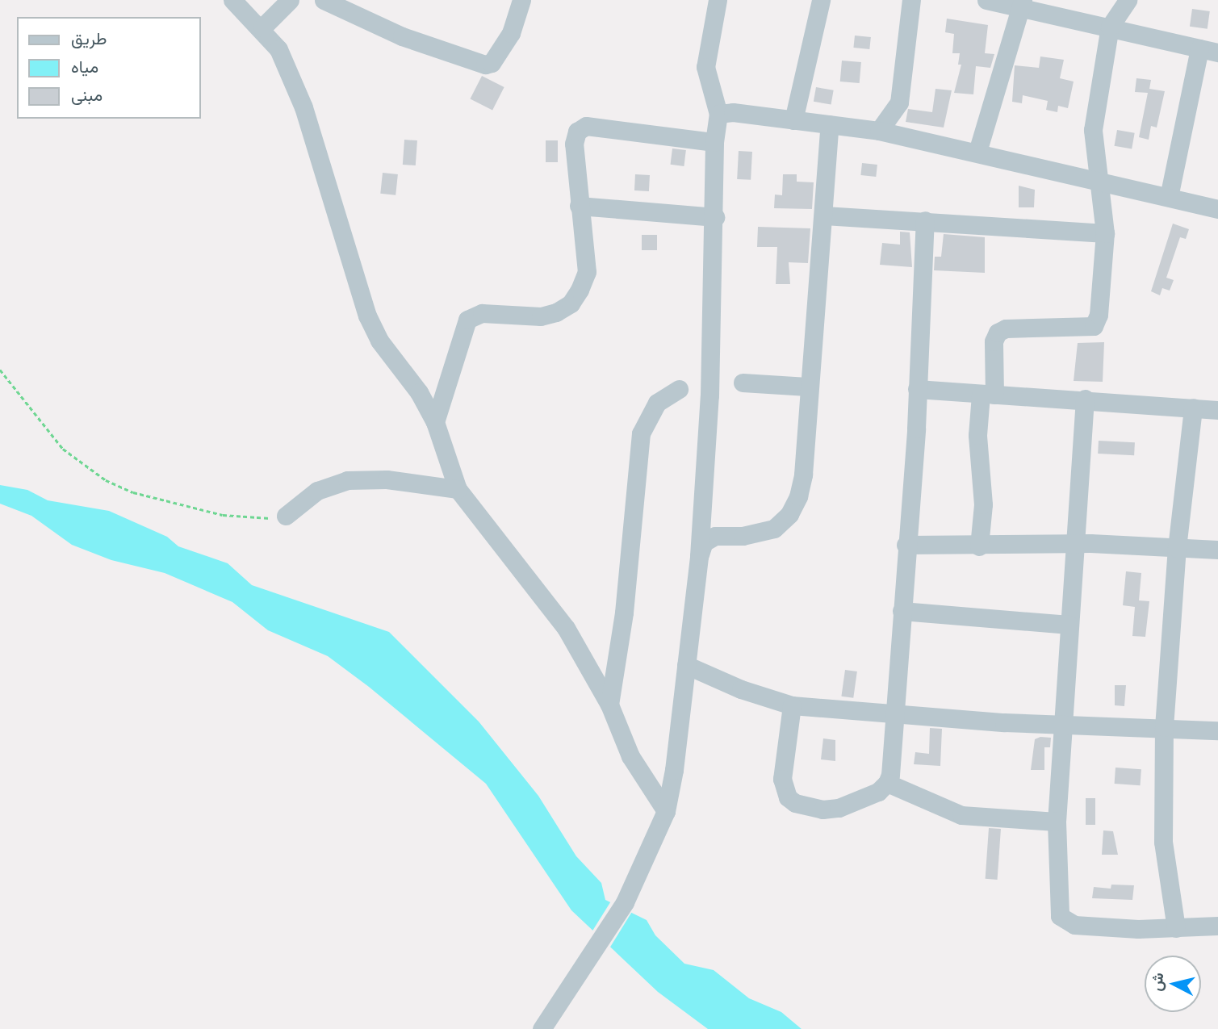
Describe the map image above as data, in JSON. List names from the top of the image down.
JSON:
{
  "legend": ["طريق", "مياه", "مبنى"],
  "north": "left"
}
